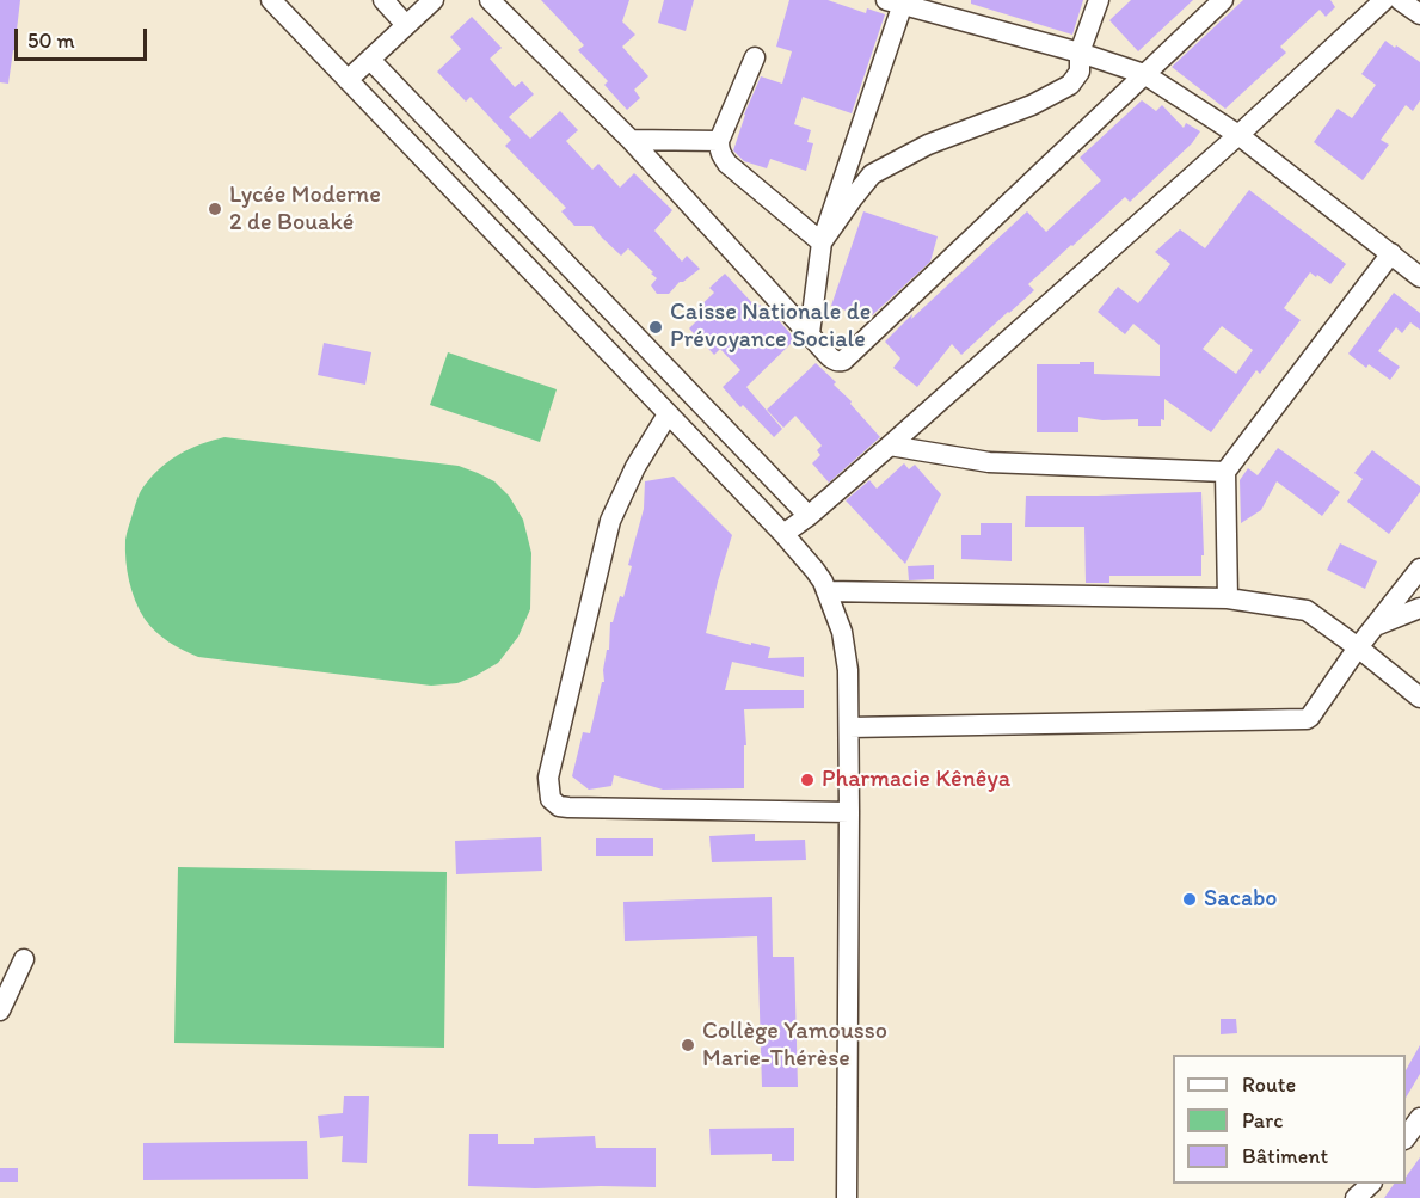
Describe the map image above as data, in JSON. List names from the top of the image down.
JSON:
{
  "places": [
    "Lycée Moderne 2 de Bouaké",
    "Caisse Nationale de Prévoyance Sociale",
    "Pharmacie Kênêya",
    "Sacabo",
    "Collège Yamousso Marie-Thérèse"
  ],
  "legend": ["Route", "Parc", "Bâtiment"],
  "scale_bar": "50 m"
}
